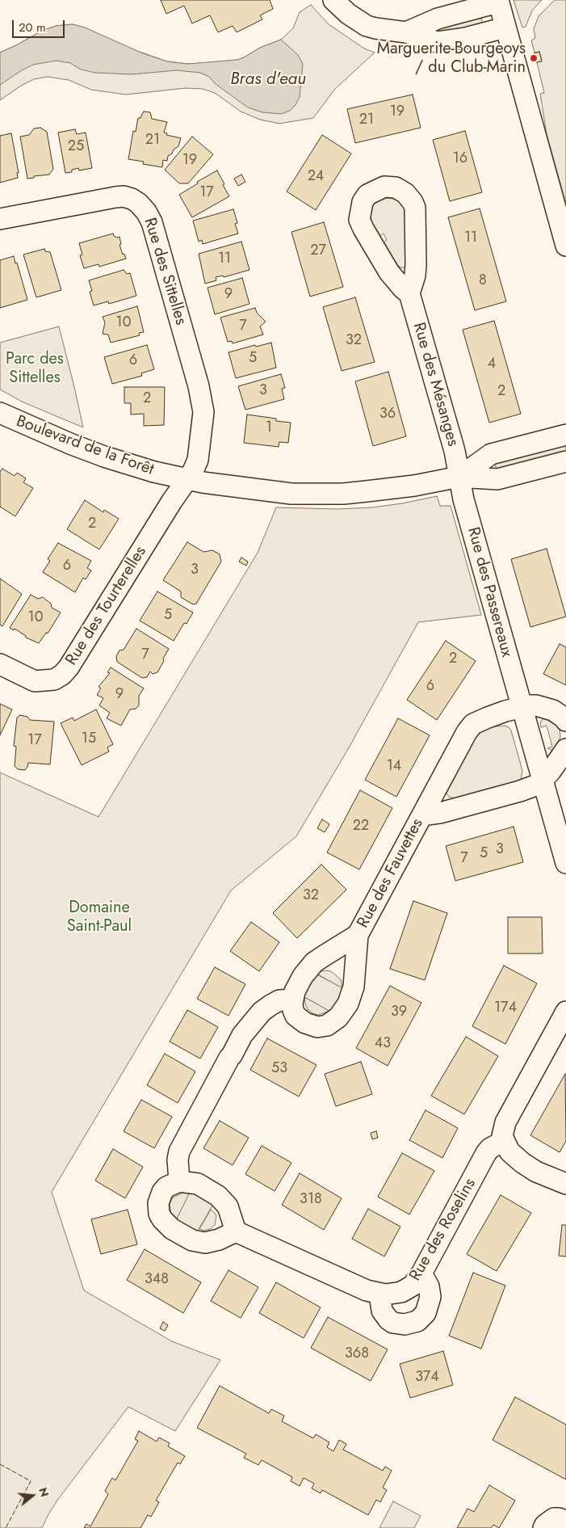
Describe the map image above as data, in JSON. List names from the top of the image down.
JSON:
{
  "streets": {
    "street": [
      "Rue des Sittelles",
      "Rue des Mésanges",
      "Boulevard de la Forêt",
      "Rue des Passereaux",
      "Rue des Tourterelles",
      "Rue des Fauvettes",
      "Rue des Roselins"
    ]
  },
  "crossings": [
    ["Rue des Sittelles", "Boulevard de la Forêt"],
    ["Rue des Sittelles", "Rue des Tourterelles"],
    ["Rue des Mésanges", "Boulevard de la Forêt"],
    ["Rue des Mésanges", "Rue des Passereaux"],
    ["Boulevard de la Forêt", "Rue des Passereaux"],
    ["Boulevard de la Forêt", "Rue des Tourterelles"],
    ["Rue des Passereaux", "Rue des Fauvettes"]
  ],
  "water": ["Bras d'eau"],
  "parks": ["Parc des Sittelles", "Domaine Saint-Paul"],
  "places": ["Marguerite-Bourgeoys / du Club-Marin"],
  "house_numbers": [
    "19",
    "21",
    "21",
    "25",
    "16",
    "19",
    "24",
    "17",
    "11",
    "27",
    "11",
    "8",
    "9",
    "10",
    "7",
    "32",
    "5",
    "6",
    "4",
    "3",
    "2",
    "2",
    "36",
    "1",
    "2",
    "6",
    "3",
    "5",
    "10",
    "7",
    "2",
    "6",
    "9",
    "15",
    "17",
    "14",
    "22",
    "3",
    "5",
    "7",
    "32",
    "174",
    "39",
    "43",
    "53",
    "318",
    "348",
    "368",
    "374"
  ],
  "scale_bar": "20 m",
  "north": "right"
}
